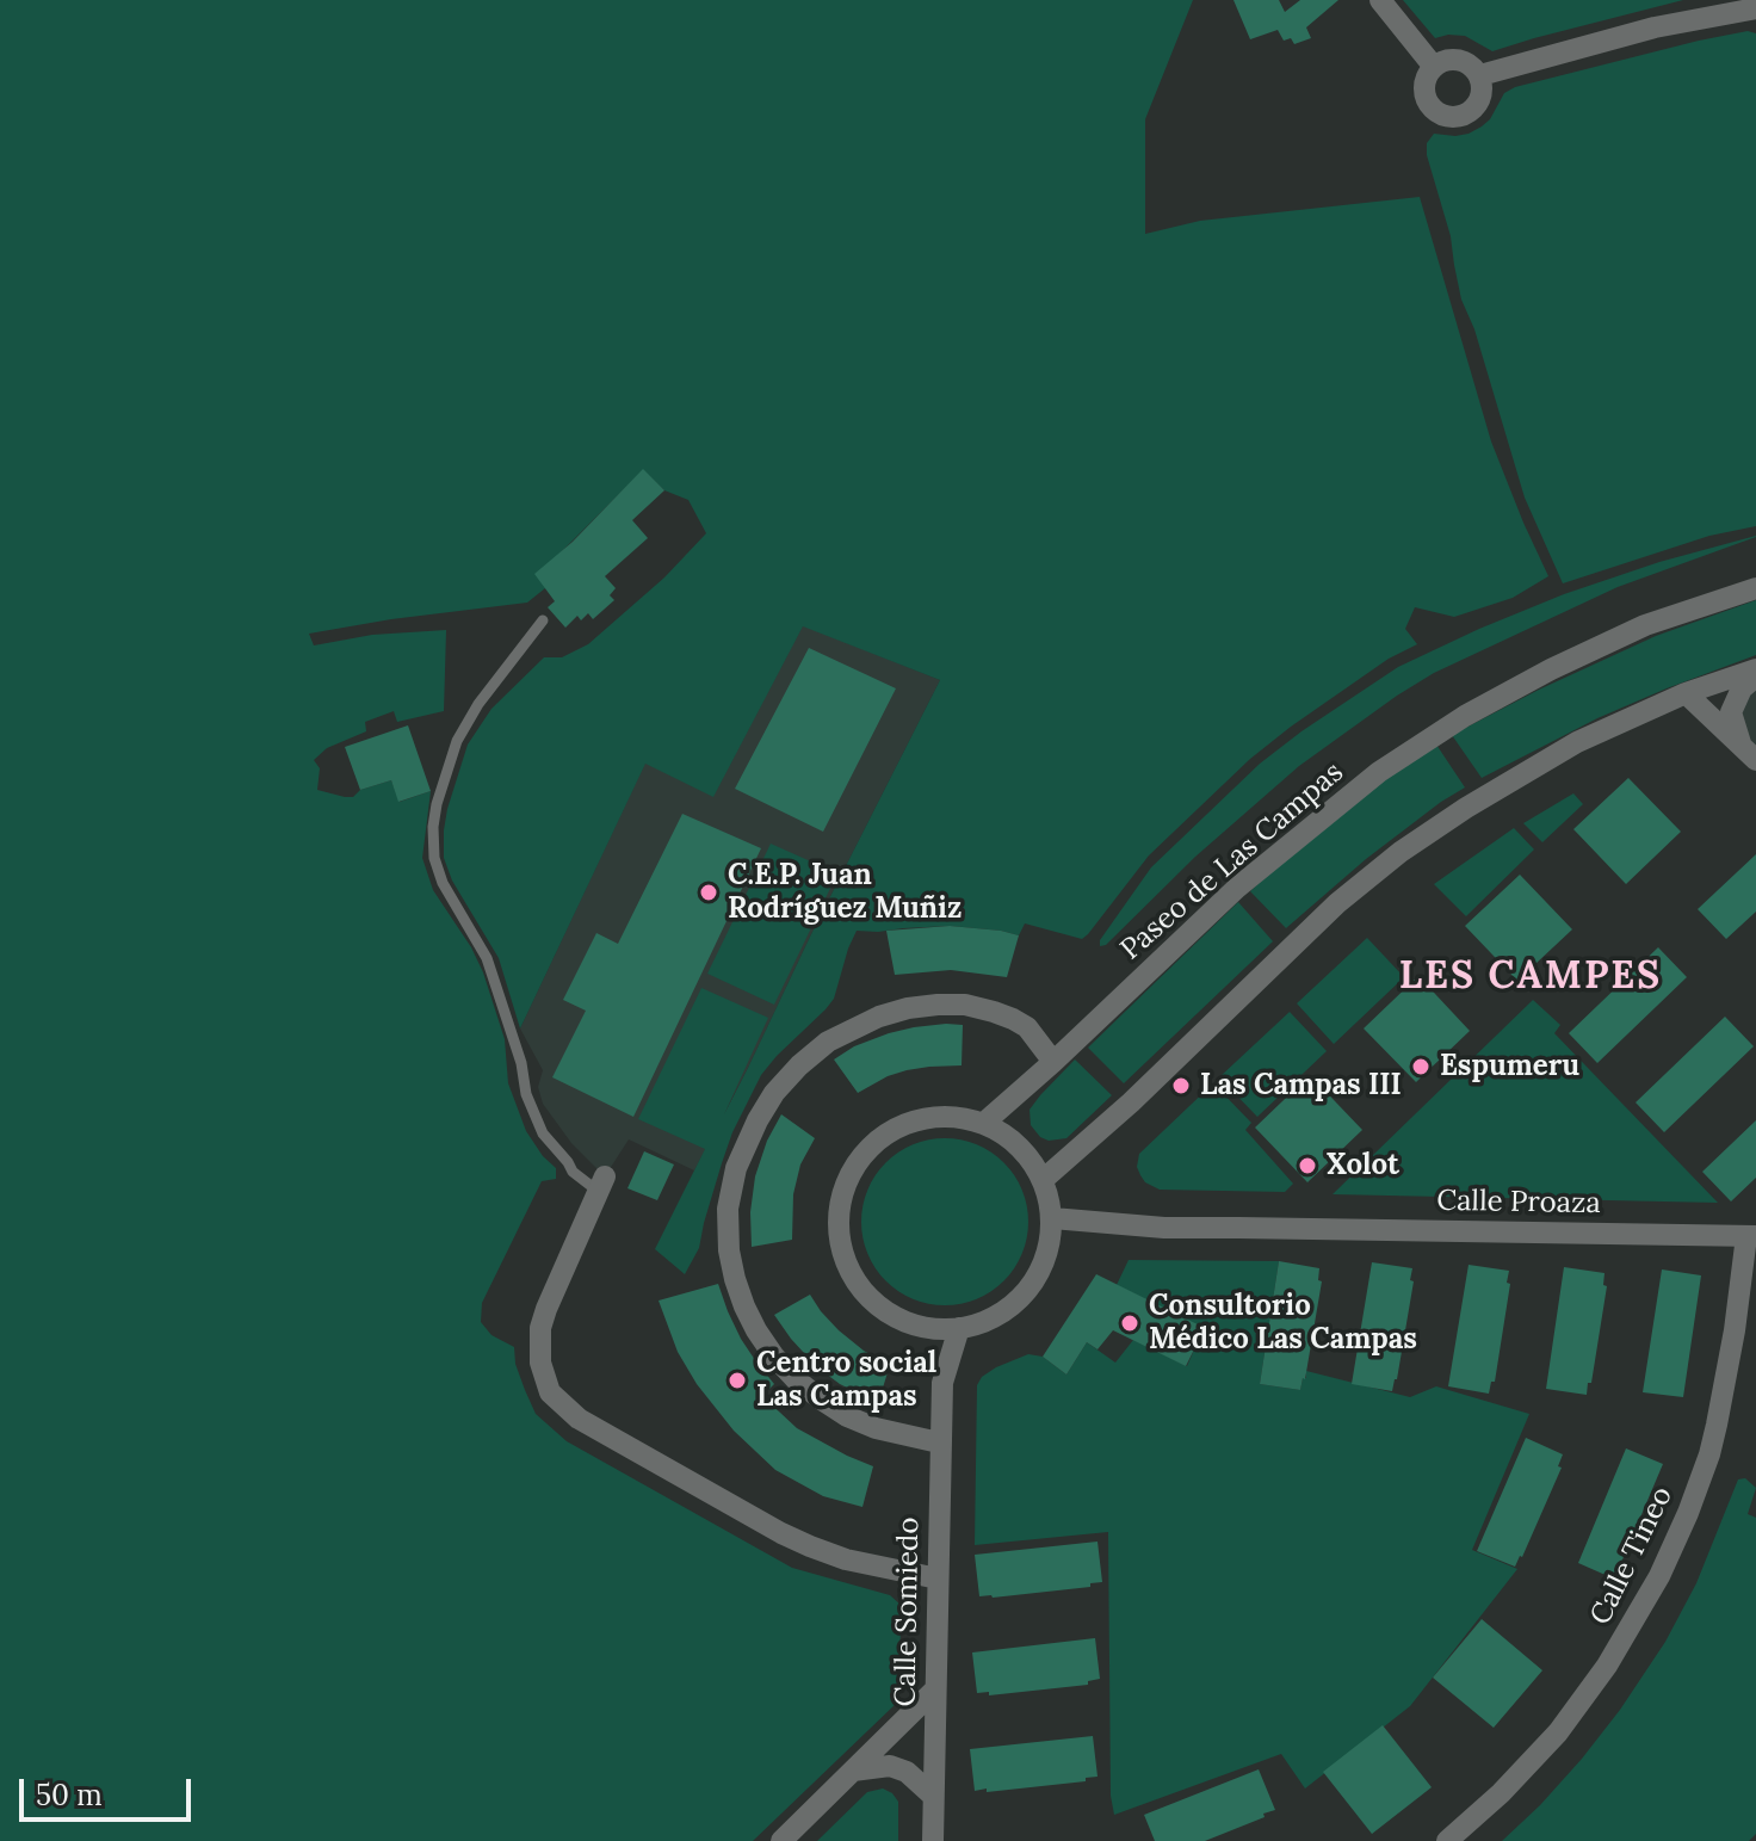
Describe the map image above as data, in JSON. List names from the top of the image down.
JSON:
{
  "streets": {
    "street": [
      "Paseo de Las Campas",
      "Calle Proaza",
      "Calle Tineo",
      "Calle Somiedo"
    ]
  },
  "crossings": [
    ["Paseo de Las Campas", "Calle Proaza"],
    ["Paseo de Las Campas", "Calle Somiedo"],
    ["Calle Proaza", "Calle Tineo"],
    ["Calle Proaza", "Calle Somiedo"]
  ],
  "districts": ["LES CAMPES"],
  "places": [
    "C.E.P. Juan Rodríguez Muñiz",
    "Espumeru",
    "Las Campas III",
    "Xolot",
    "Consultorio Médico Las Campas",
    "Centro social Las Campas"
  ],
  "scale_bar": "50 m"
}
